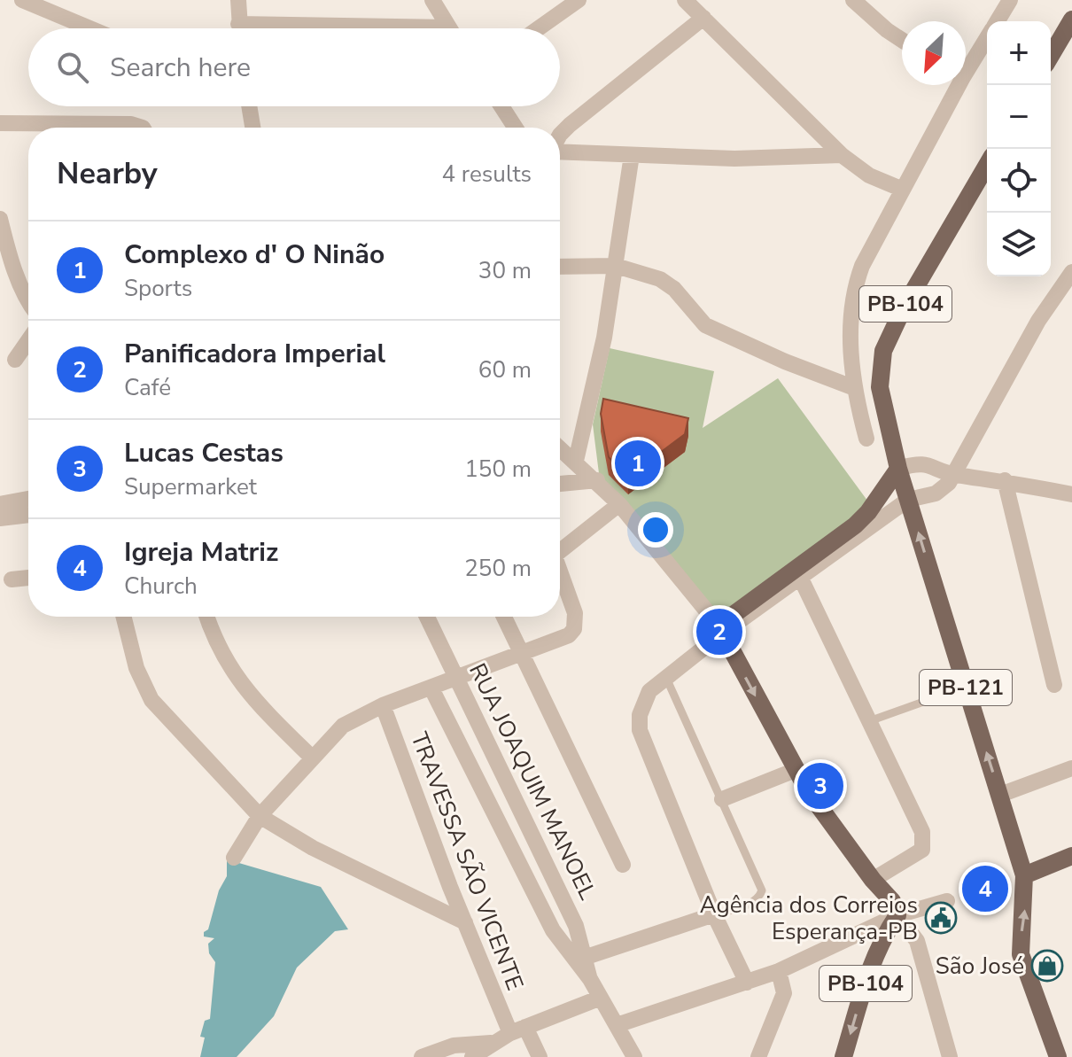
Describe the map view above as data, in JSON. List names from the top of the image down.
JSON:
{
  "streets": {
    "main road": ["PB-104", "PB-121"],
    "street": ["RUA JOAQUIM MANOEL", "TRAVESSA SÃO VICENTE"]
  },
  "crossings": [
    ["PB-104", "PB-121"]
  ],
  "places": {
    "public building": ["Agência dos Correios Esperança-PB"],
    "shop": ["São José"]
  },
  "north": "bottom left",
  "page": {
    "map_buttons": ["+", "−"],
    "search": "Search here",
    "heading": ["Nearby", "4 results"],
    "list": [
      {
        "mark": "1",
        "name": "Complexo d' O Ninão",
        "note": "Sports",
        "value": "30 m"
      },
      {
        "mark": "2",
        "name": "Panificadora Imperial",
        "note": "Café",
        "value": "60 m"
      },
      {
        "mark": "3",
        "name": "Lucas Cestas",
        "note": "Supermarket",
        "value": "150 m"
      },
      {
        "mark": "4",
        "name": "Igreja Matriz",
        "note": "Church",
        "value": "250 m"
      }
    ],
    "pins": [
      "1",
      "2",
      "3",
      "4"
    ]
  }
}
